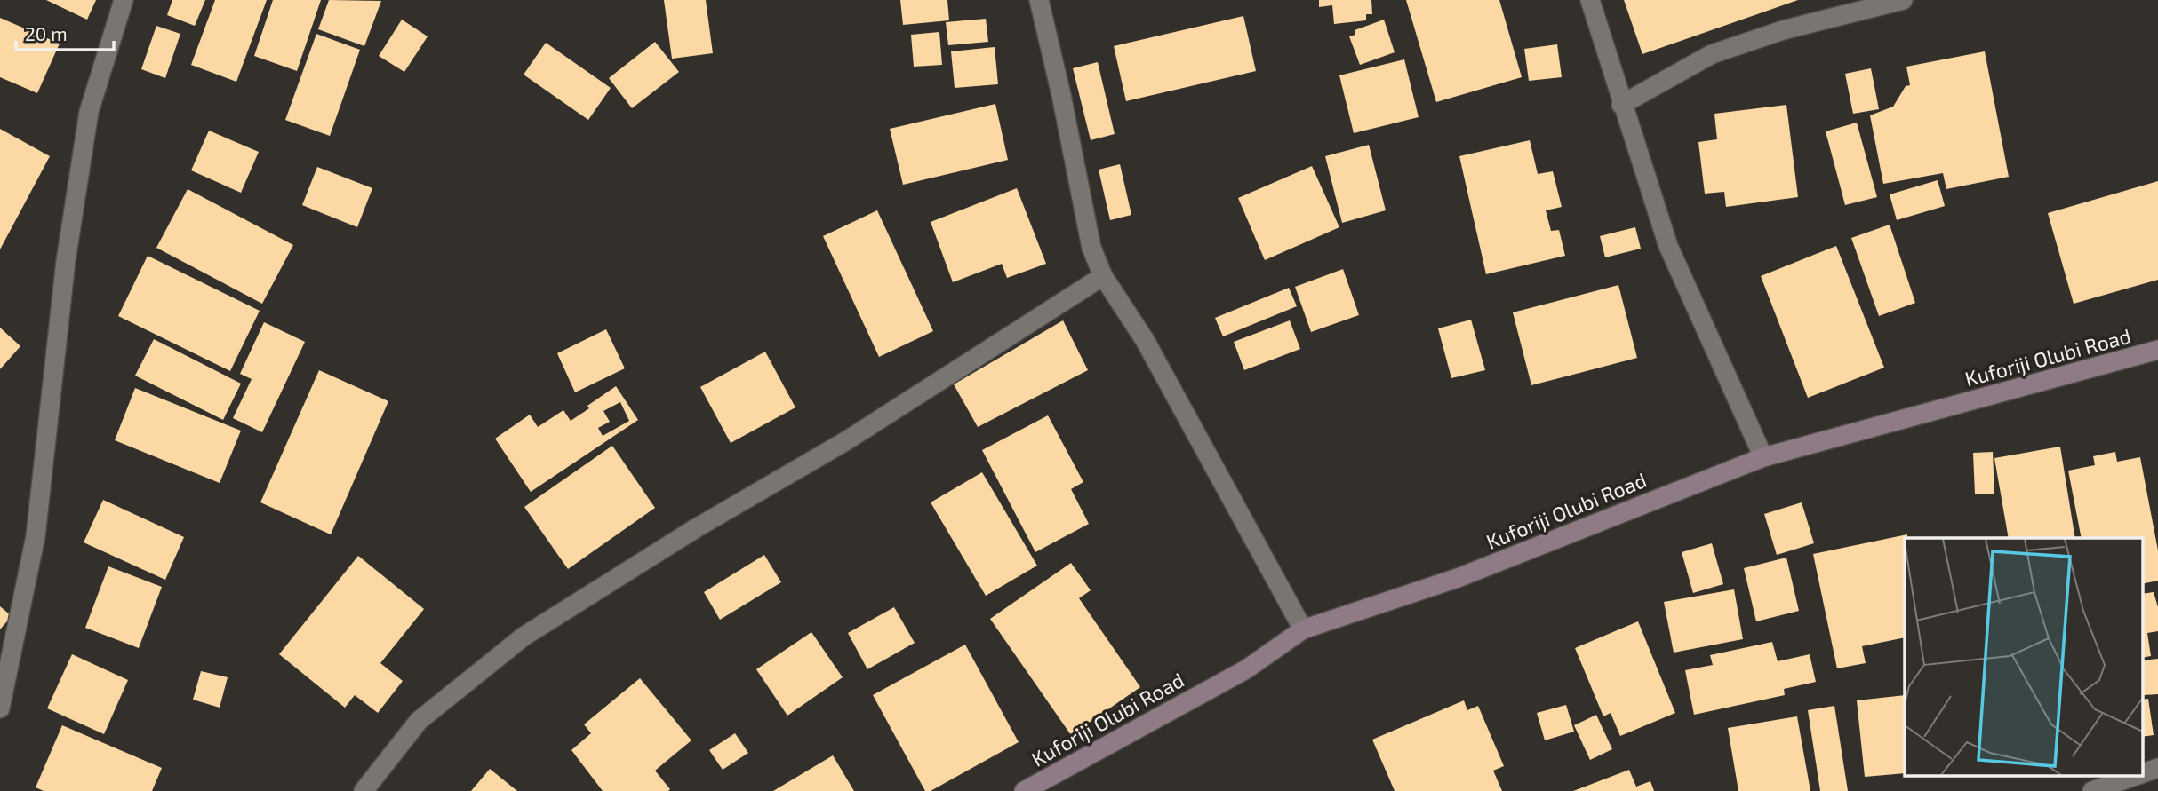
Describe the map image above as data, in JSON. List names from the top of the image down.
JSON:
{
  "streets": {
    "street": ["Kuforiji Olubi Road"]
  },
  "scale_bar": "20 m"
}
